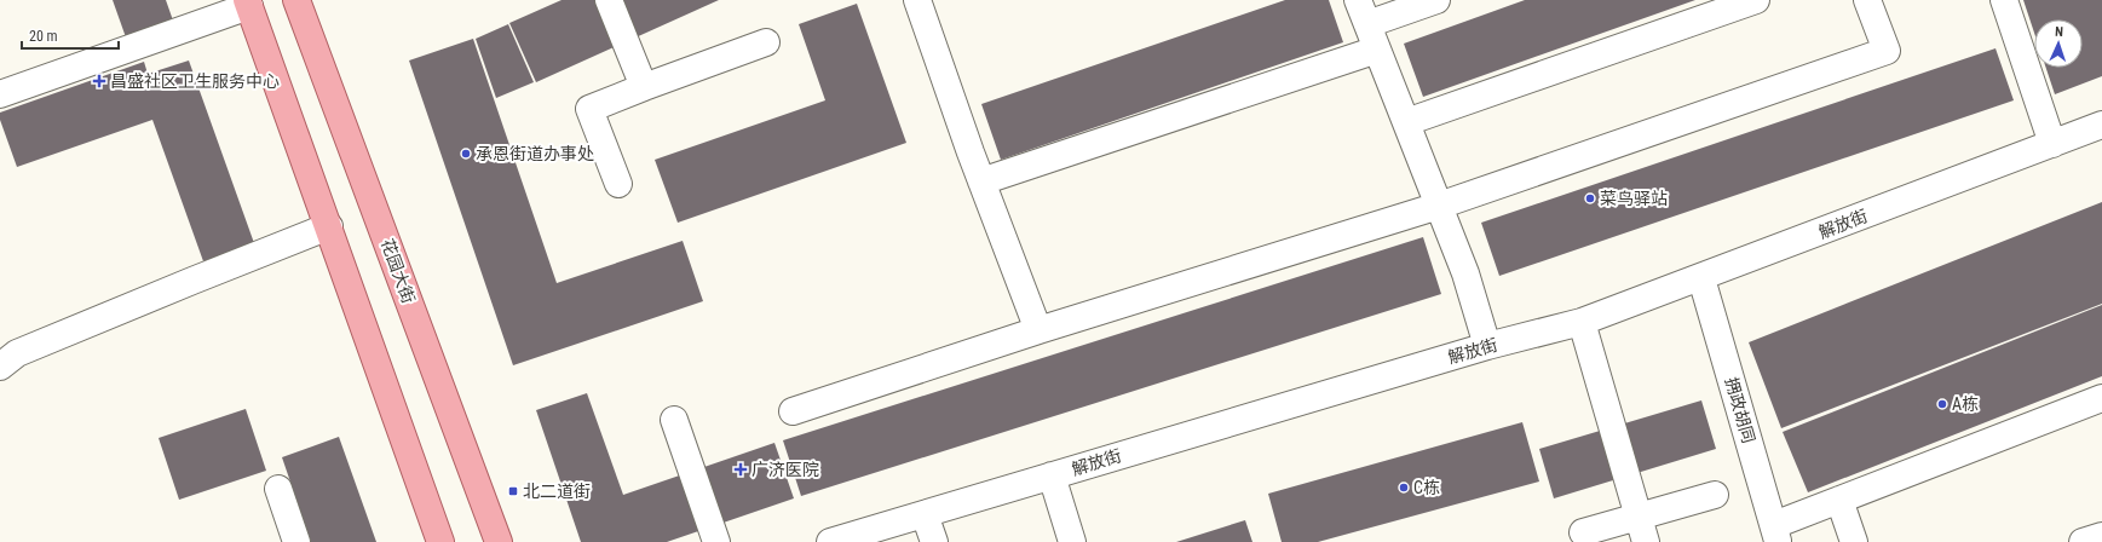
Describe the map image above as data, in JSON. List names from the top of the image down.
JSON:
{
  "streets": {
    "main road": ["花园大街"],
    "street": ["解放街", "拥政胡同"]
  },
  "crossings": [
    ["解放街", "拥政胡同"]
  ],
  "places": {
    "health": ["昌盛社区卫生服务中心", "广济医院"],
    "other": [
      "承恩街道办事处",
      "菜鸟驿站",
      "A栋",
      "C栋"
    ],
    "transit": ["北二道街"]
  },
  "scale_bar": "20 m",
  "north": "top"
}
